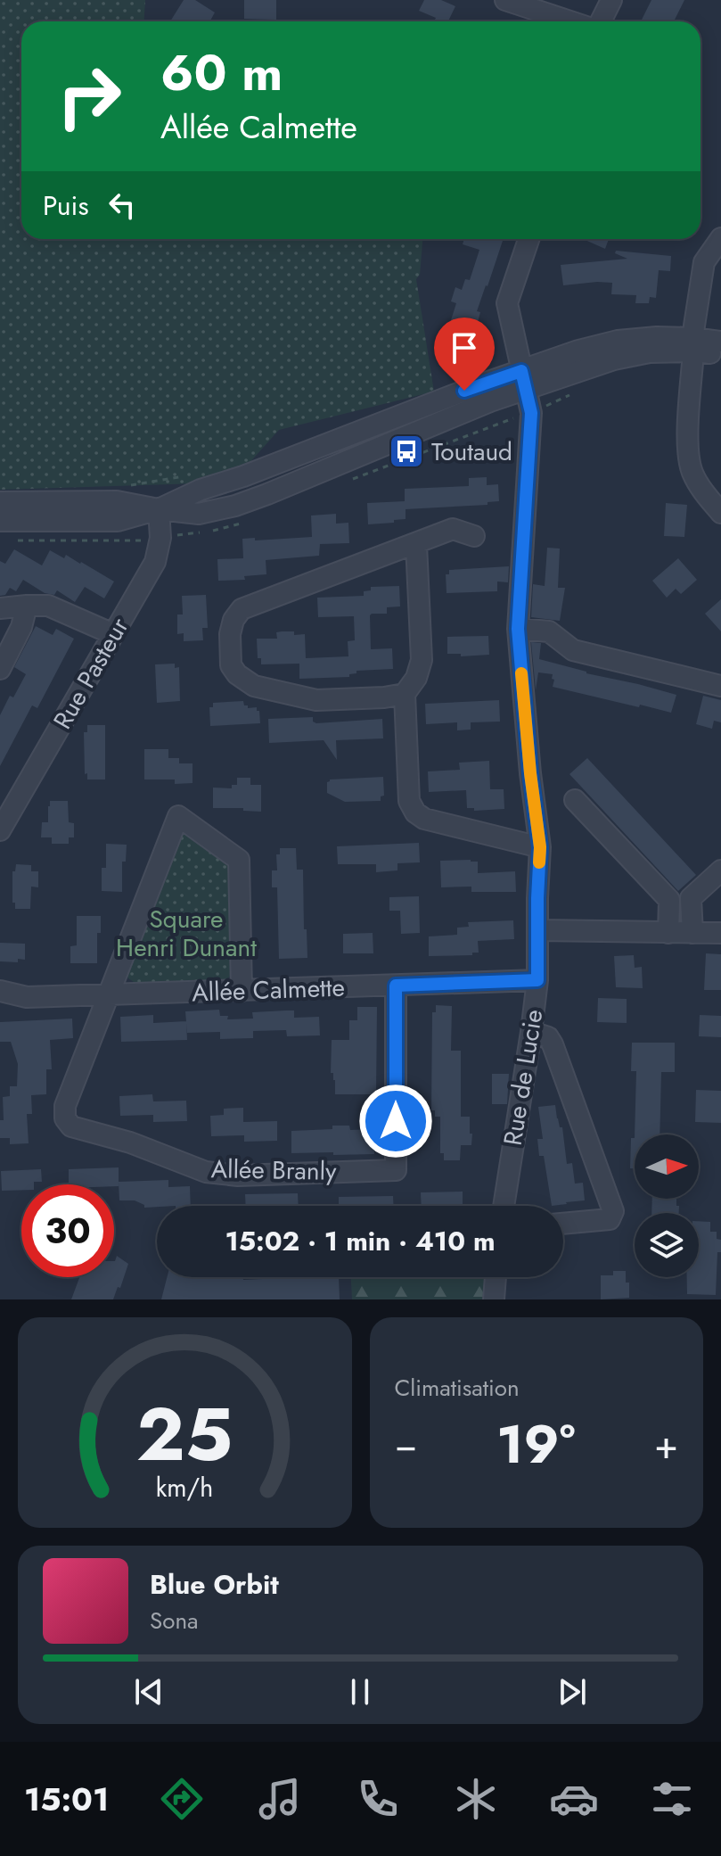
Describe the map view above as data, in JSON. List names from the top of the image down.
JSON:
{
  "streets": {
    "street": [
      "Rue Pasteur",
      "Allée Calmette",
      "Rue de Lucie",
      "Allée Branly"
    ]
  },
  "crossings": [
    ["Allée Calmette", "Rue de Lucie"],
    ["Allée Calmette", "Allée Branly"]
  ],
  "parks": ["Square Henri Dunant"],
  "places": {
    "bus stop": ["Toutaud"]
  },
  "north": "right",
  "page": {
    "turn": ["60 m", "Allée Calmette"],
    "then": "Puis",
    "limit": "30",
    "trip": "15:02 · 1 min · 410 m",
    "tile": "Climatisation",
    "heat": ["−", "19°", "+"],
    "song": ["Blue Orbit", "Sona"],
    "tabs": "15:01",
    "gauge": ["25", "km/h"]
  }
}
